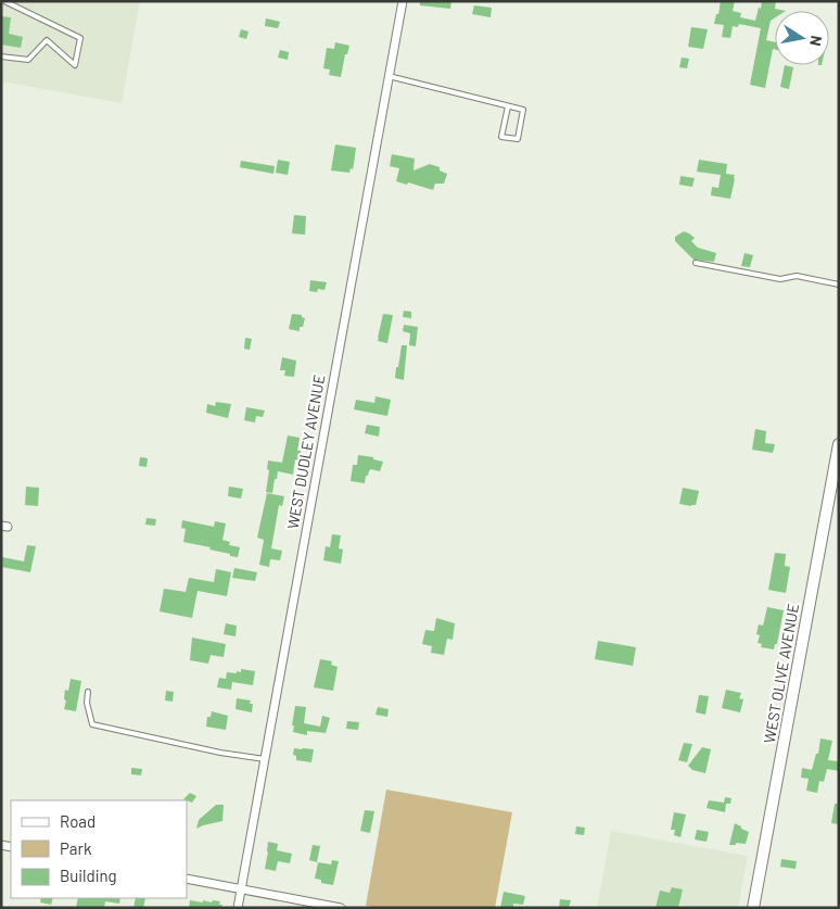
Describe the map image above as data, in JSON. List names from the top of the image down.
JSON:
{
  "streets": {
    "main road": ["WEST OLIVE AVENUE"],
    "street": ["WEST DUDLEY AVENUE"]
  },
  "legend": ["Road", "Park", "Building"],
  "north": "right"
}
